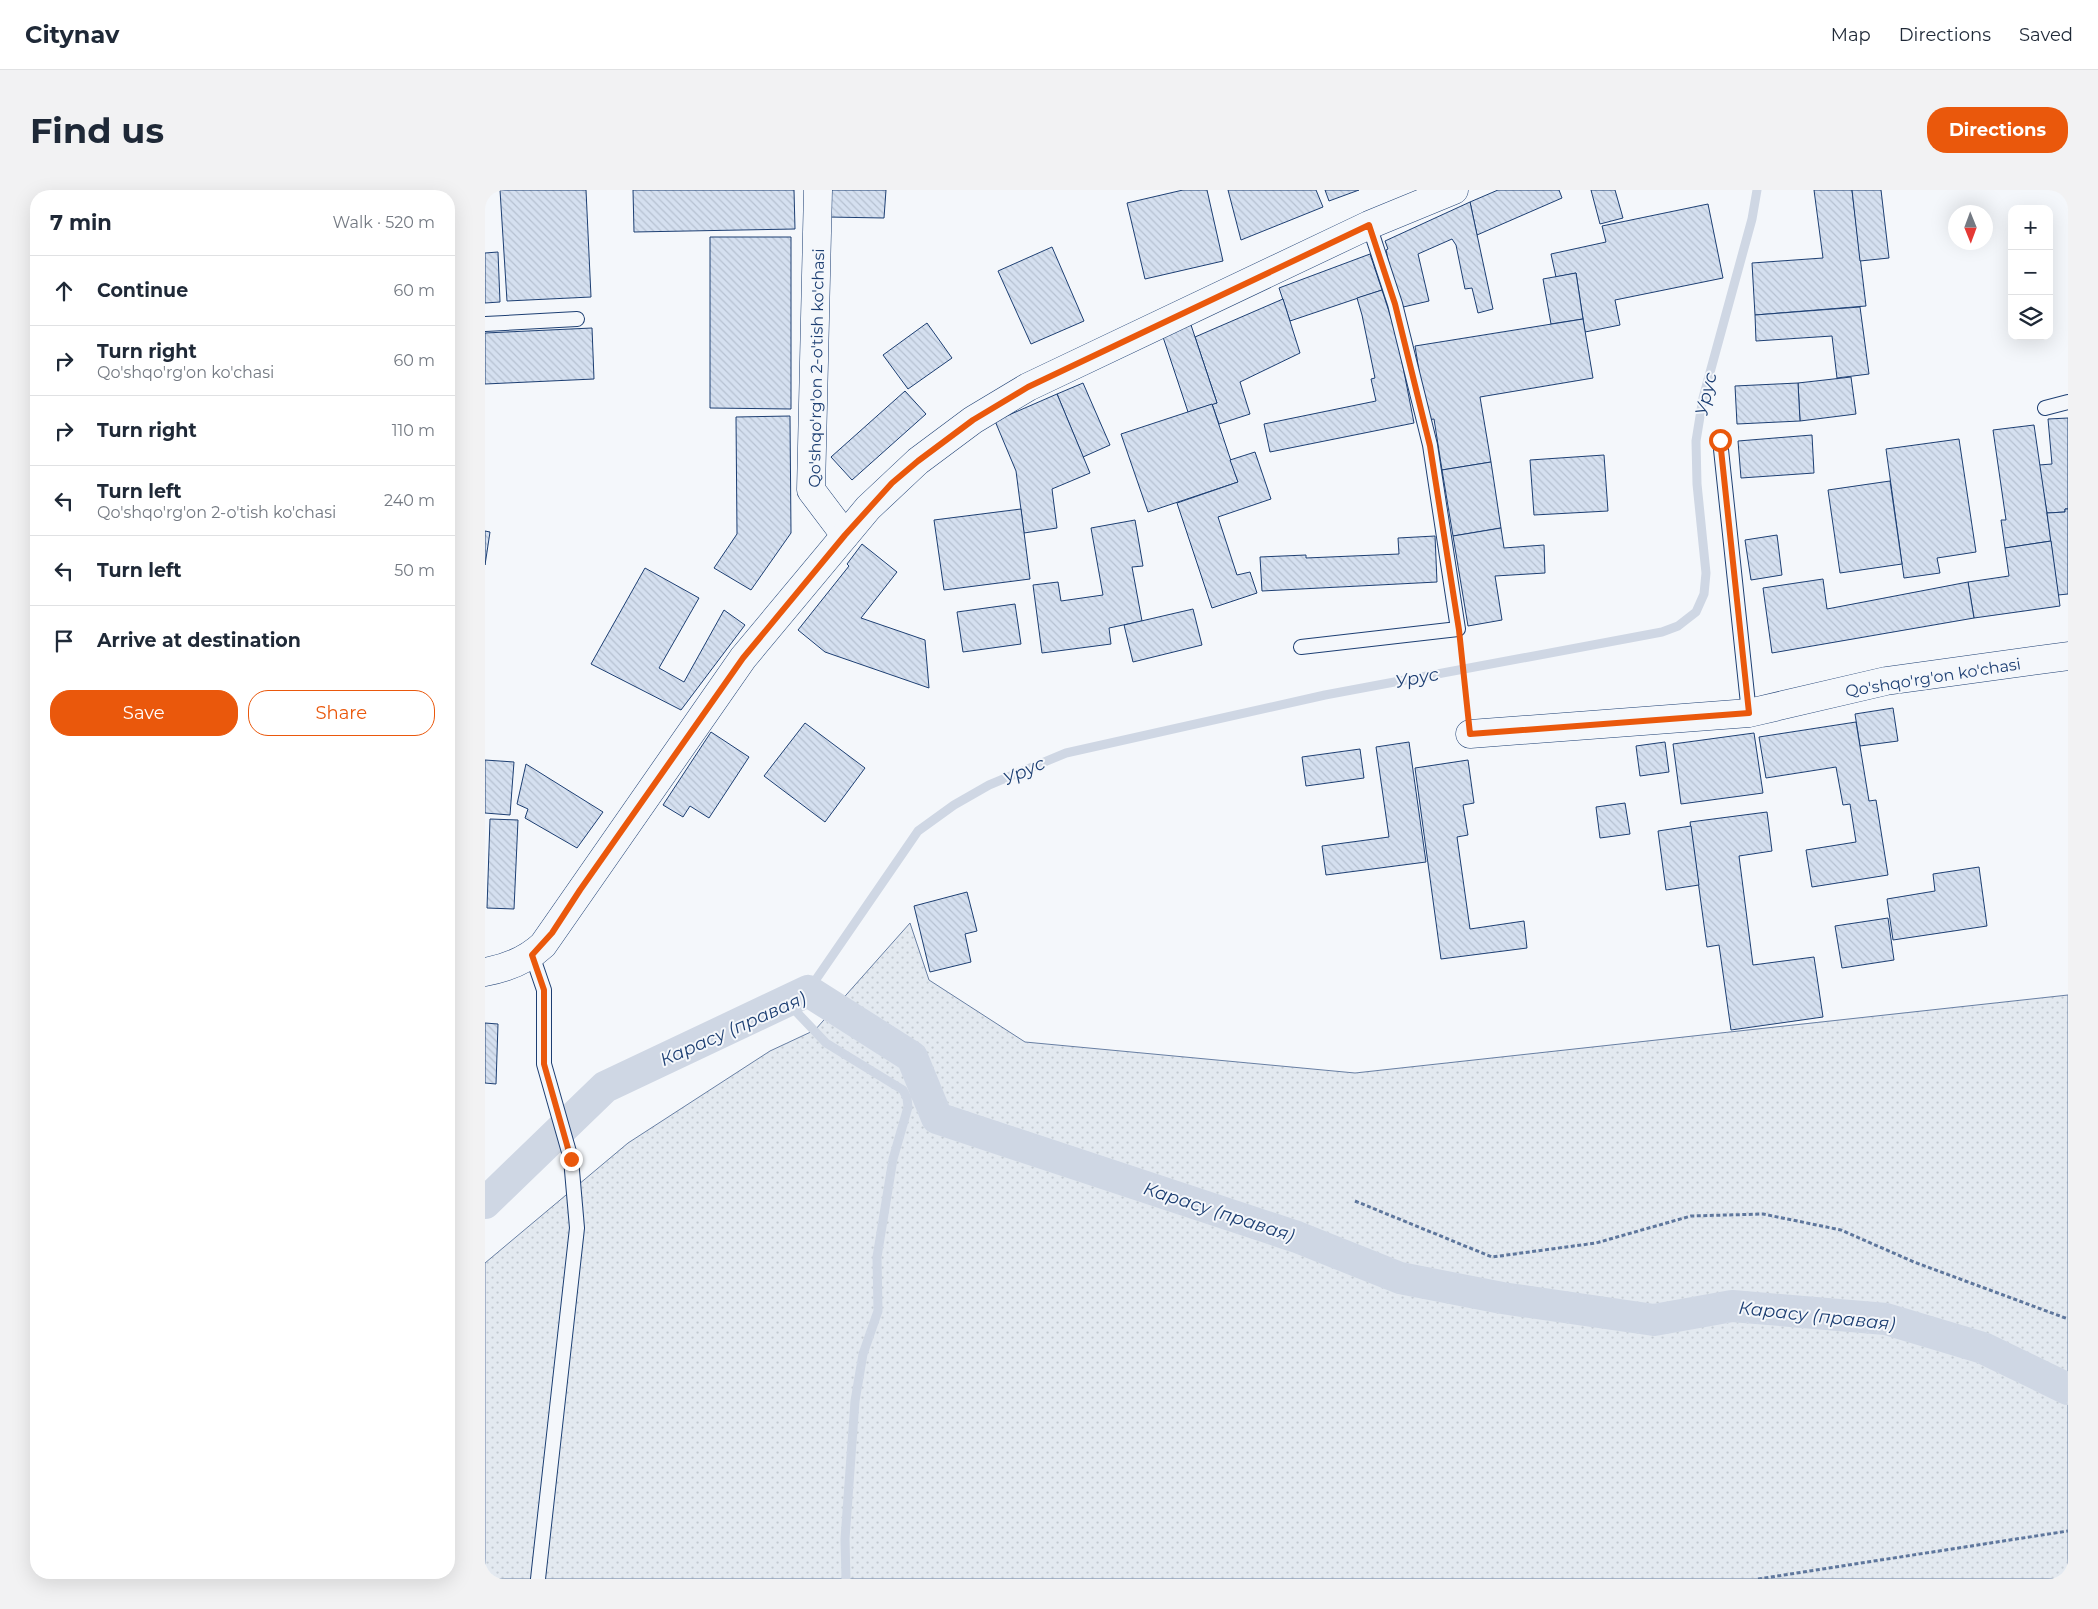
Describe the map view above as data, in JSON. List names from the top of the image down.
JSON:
{
  "streets": {
    "street": ["Qo'shqo'rg'on 2-o'tish ko'chasi", "Qo'shqo'rg'on ko'chasi"]
  },
  "water": ["Урус", "Карасу (правая)"],
  "north": "bottom",
  "page": {
    "header": "Citynav",
    "nav": ["Map", "Directions", "Saved"],
    "buttons": [
      "Directions",
      ["Save", "Share"]
    ],
    "title": "Find us",
    "heading": ["7 min", "Walk · 520 m"],
    "map_buttons": ["+", "−"],
    "list": [
      ["Continue", "60 m"],
      ["Turn right", "Qo'shqo'rg'on ko'chasi", "60 m"],
      ["Turn right", "110 m"],
      ["Turn left", "Qo'shqo'rg'on 2-o'tish ko'chasi", "240 m"],
      ["Turn left", "50 m"],
      "Arrive at destination"
    ]
  }
}
